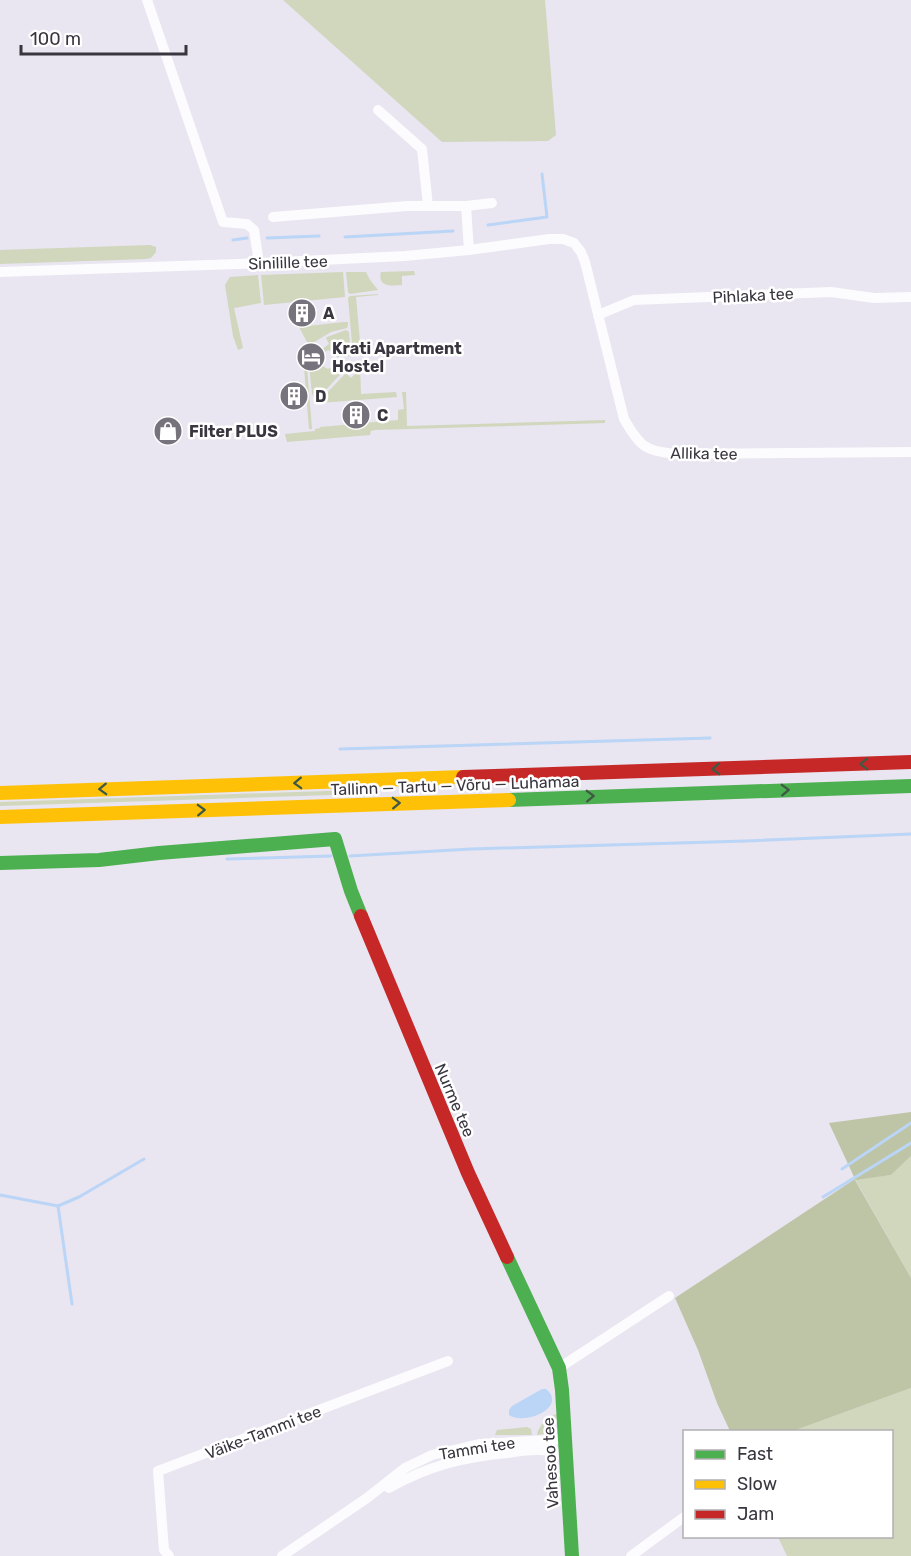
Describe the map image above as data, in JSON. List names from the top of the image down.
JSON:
{
  "streets": {
    "main road": ["Tallinn — Tartu — Võru — Luhamaa", "Nurme tee", "Vahesoo tee"],
    "street": [
      "Sinilille tee",
      "Pihlaka tee",
      "Allika tee",
      "Väike-Tammi tee",
      "Tammi tee"
    ]
  },
  "crossings": [
    ["Sinilille tee", "Allika tee"],
    ["Pihlaka tee", "Allika tee"],
    ["Nurme tee", "Vahesoo tee"],
    ["Tammi tee", "Vahesoo tee"]
  ],
  "places": {
    "building": ["A", "D", "C"],
    "hotel": ["Krati Apartment Hostel"],
    "shop": ["Filter PLUS"]
  },
  "legend": ["Fast", "Slow", "Jam"],
  "scale_bar": "100 m"
}
